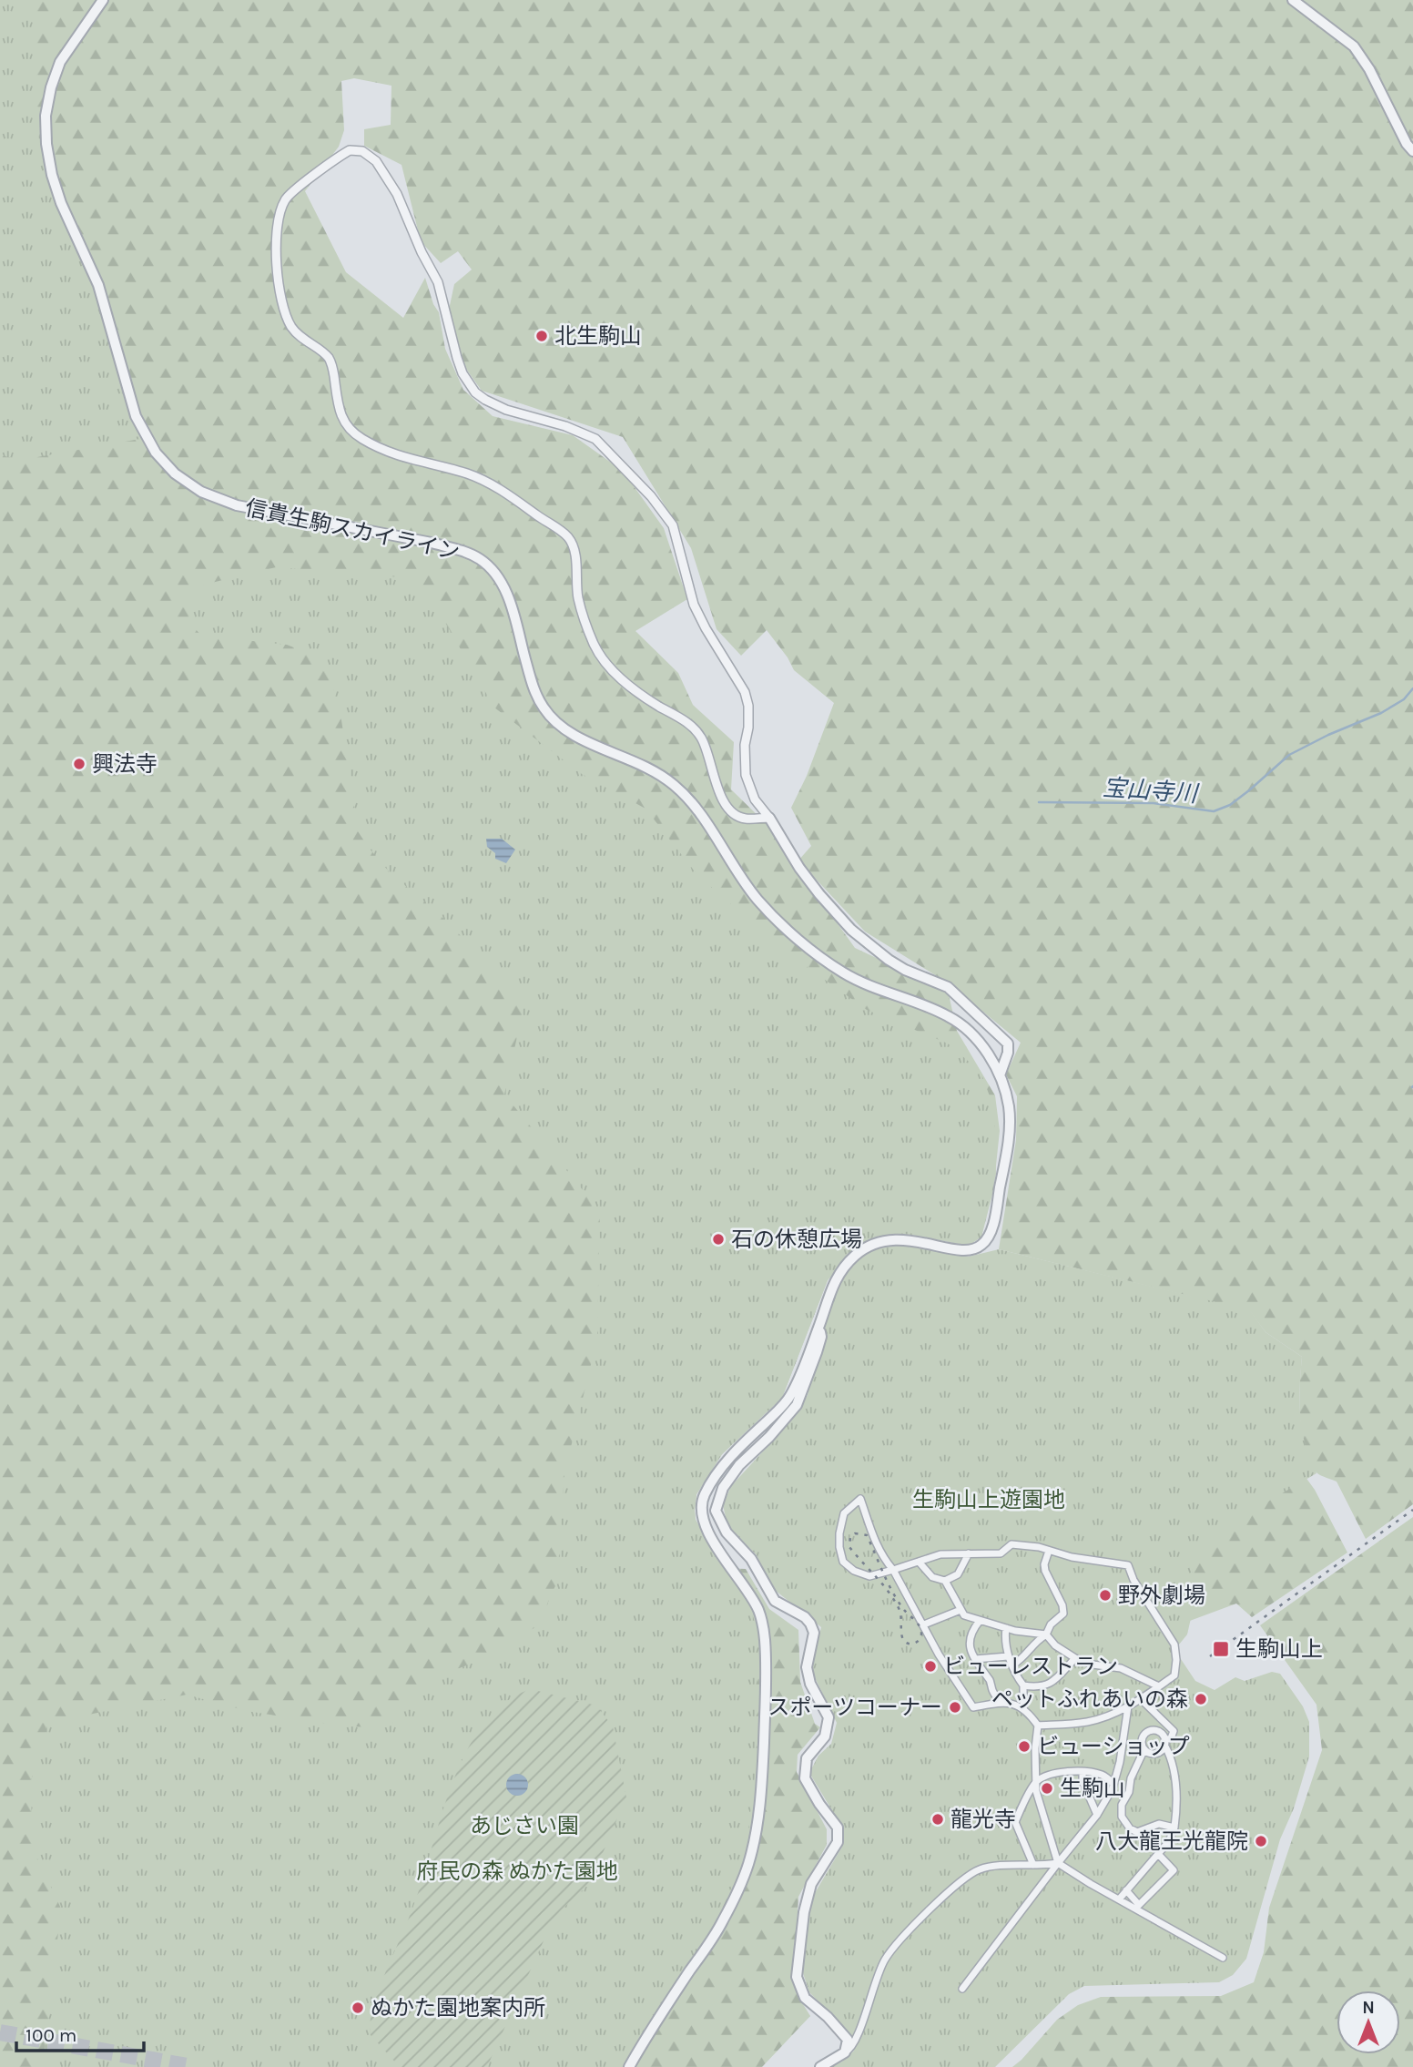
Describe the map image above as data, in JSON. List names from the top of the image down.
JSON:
{
  "streets": {
    "street": ["信貴生駒スカイライン"]
  },
  "water": ["宝山寺川"],
  "parks": ["生駒山上遊園地", "あじさい園", "府民の森 ぬかた園地"],
  "places": {
    "other": [
      "北生駒山",
      "興法寺",
      "石の休憩広場",
      "野外劇場",
      "ビューレストラン",
      "ペットふれあいの森",
      "スポーツコーナー",
      "ビューショップ",
      "生駒山",
      "龍光寺",
      "八大龍王光龍院",
      "ぬかた園地案内所"
    ],
    "transit": ["生駒山上"]
  },
  "scale_bar": "100 m",
  "north": "top"
}
